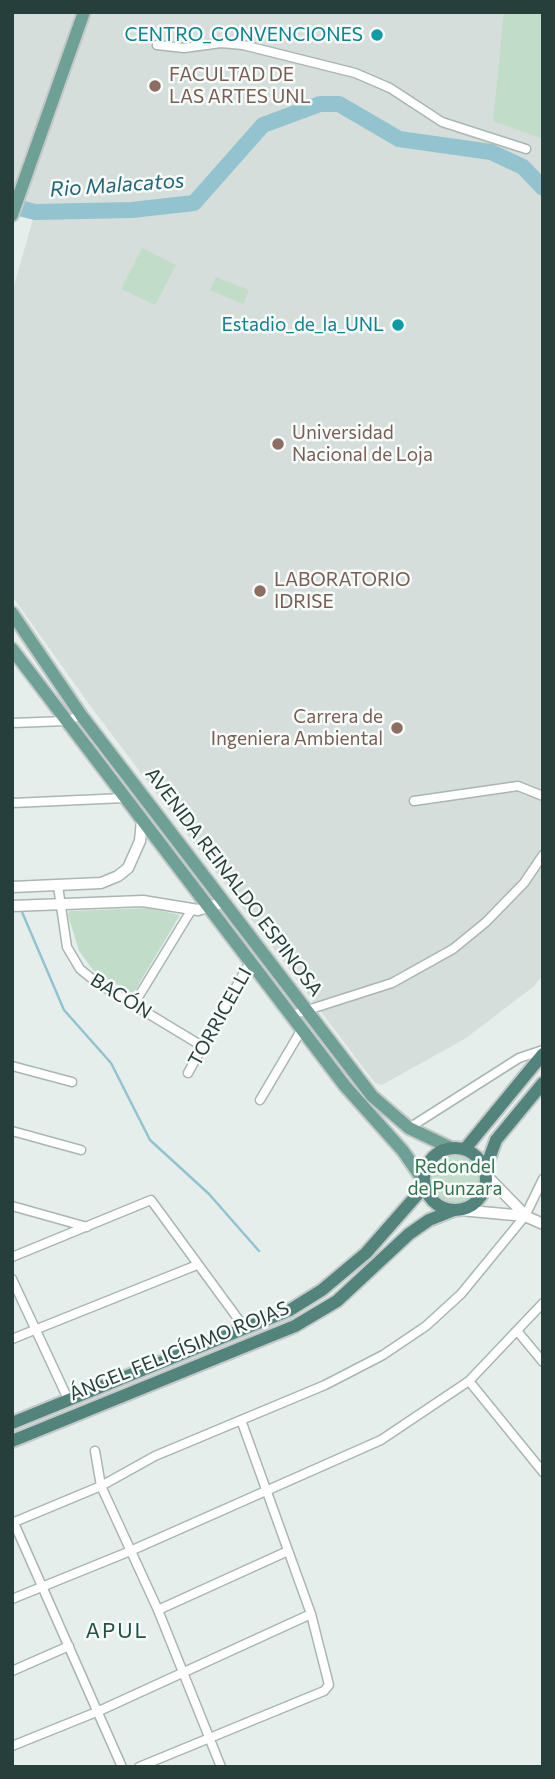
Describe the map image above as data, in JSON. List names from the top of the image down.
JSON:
{
  "streets": {
    "highway": ["ÁNGEL FELICÍSIMO ROJAS"],
    "main road": ["AVENIDA REINALDO ESPINOSA"],
    "street": ["BACÓN", "TORRICELLI"]
  },
  "crossings": [
    ["AVENIDA REINALDO ESPINOSA", "TORRICELLI"],
    ["AVENIDA REINALDO ESPINOSA", "ÁNGEL FELICÍSIMO ROJAS"],
    ["BACÓN", "TORRICELLI"]
  ],
  "districts": ["APUL"],
  "water": ["Rio Malacatos"],
  "parks": ["Redondel de Punzara"],
  "places": [
    "CENTRO_CONVENCIONES",
    "FACULTAD DE LAS ARTES UNL",
    "Estadio_de_la_UNL",
    "Universidad Nacional de Loja",
    "LABORATORIO IDRISE",
    "Carrera de Ingeniera Ambiental"
  ]
}
